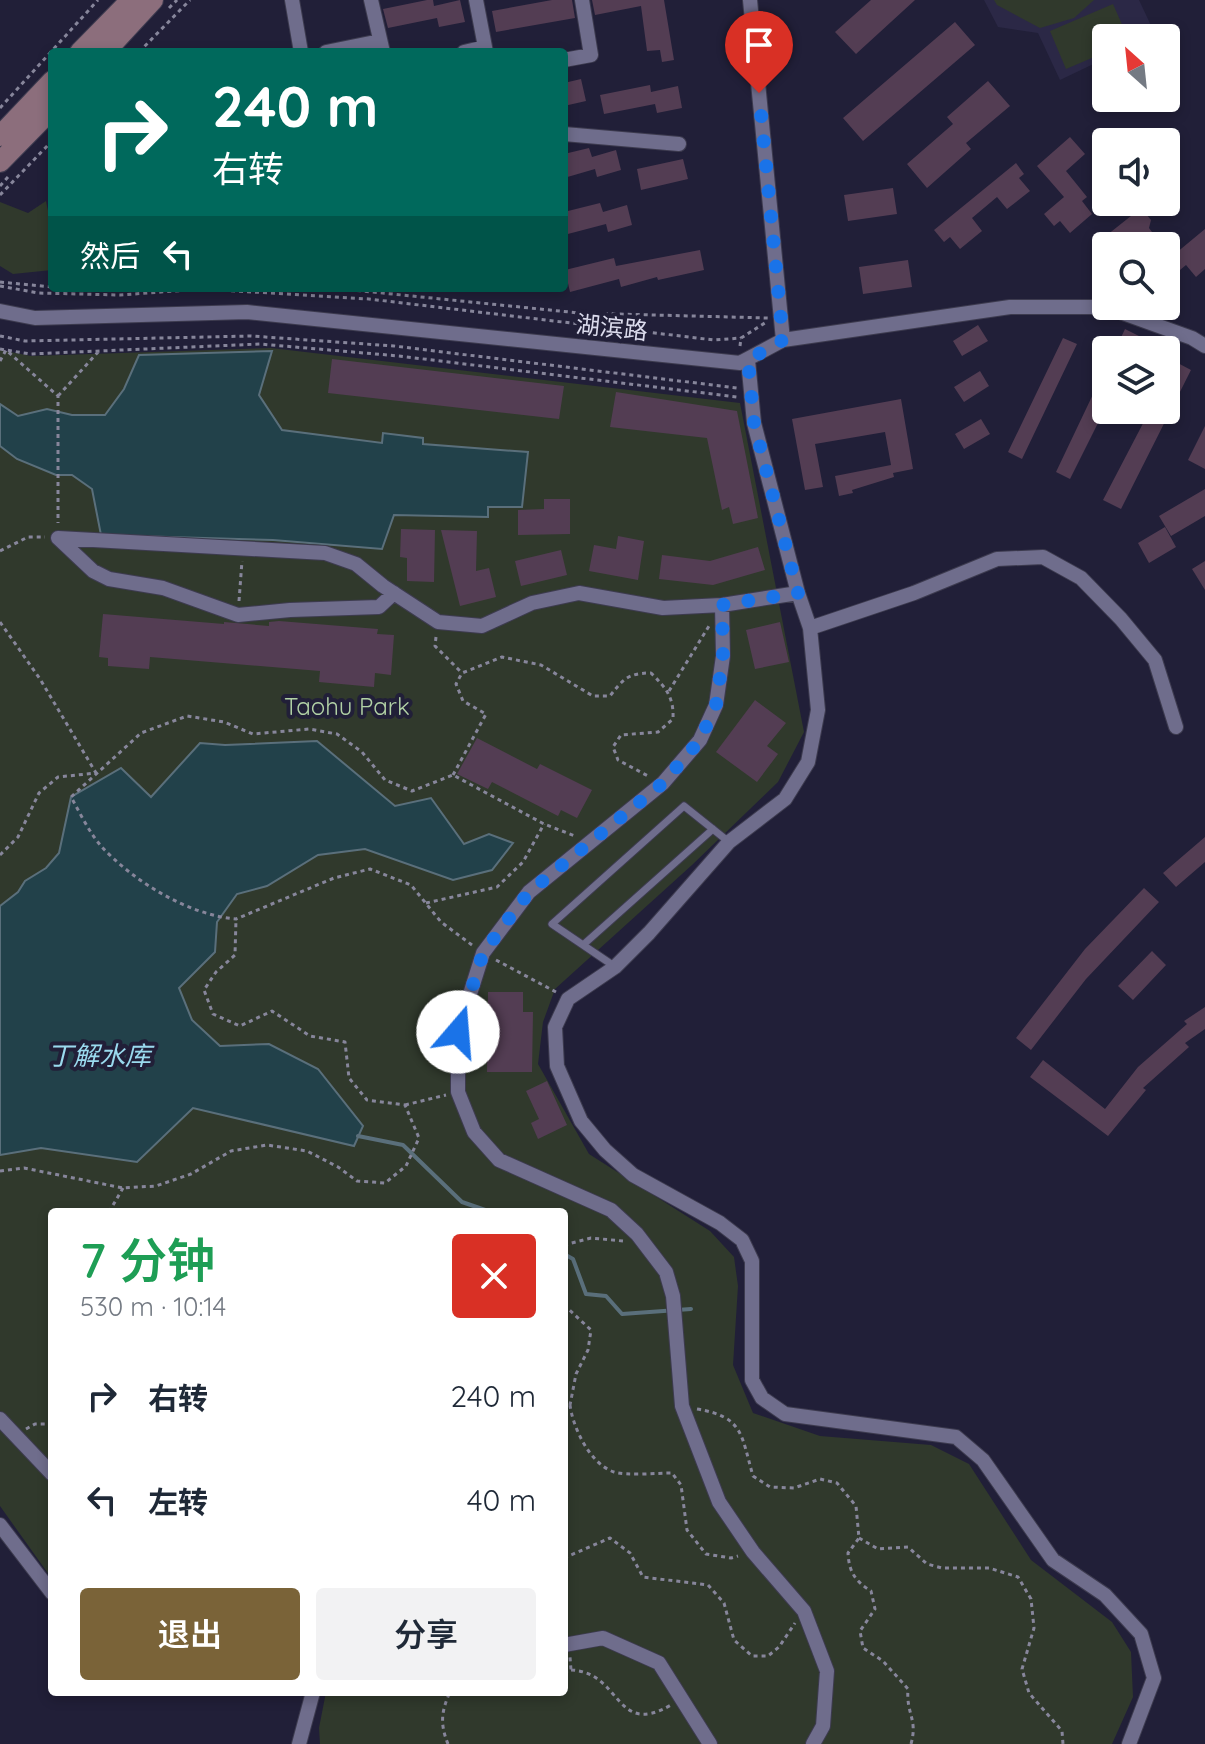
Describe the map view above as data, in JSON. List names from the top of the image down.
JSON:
{
  "streets": {
    "street": ["湖滨路"]
  },
  "water": ["丁解水库"],
  "parks": ["Taohu Park"],
  "north": "top left",
  "page": {
    "turn": ["240 m", "右转"],
    "then": "然后",
    "heading": ["7 分钟", "530 m · 10:14"],
    "list": [
      {
        "name": "右转",
        "value": "240 m"
      },
      {
        "name": "左转",
        "value": "40 m"
      }
    ],
    "buttons": ["退出", "分享"]
  }
}
